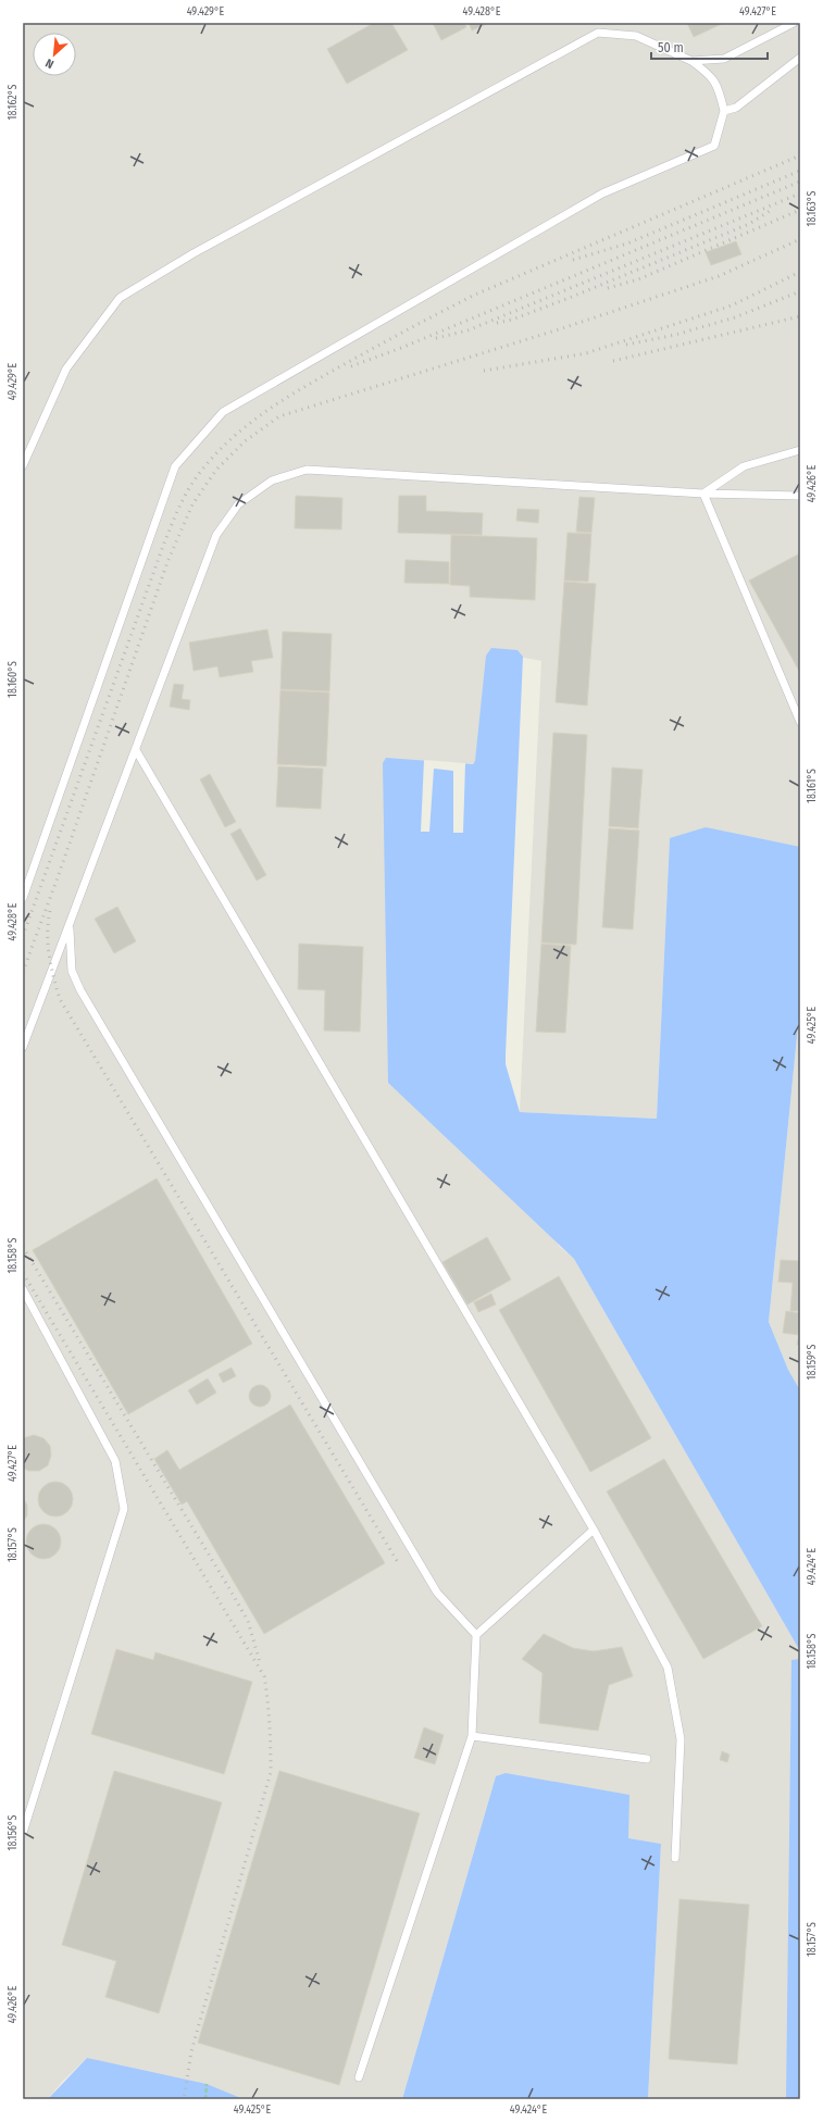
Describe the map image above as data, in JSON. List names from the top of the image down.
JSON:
{
  "scale_bar": "50 m",
  "north": "bottom left",
  "coordinates": [
    "49.429°E",
    "49.428°E",
    "49.427°E",
    "18.162°S",
    "18.163°S",
    "49.426°E",
    "18.160°S",
    "18.161°S",
    "49.425°E",
    "18.158°S",
    "18.159°S",
    "18.157°S",
    "49.424°E",
    "18.156°S"
  ]
}
